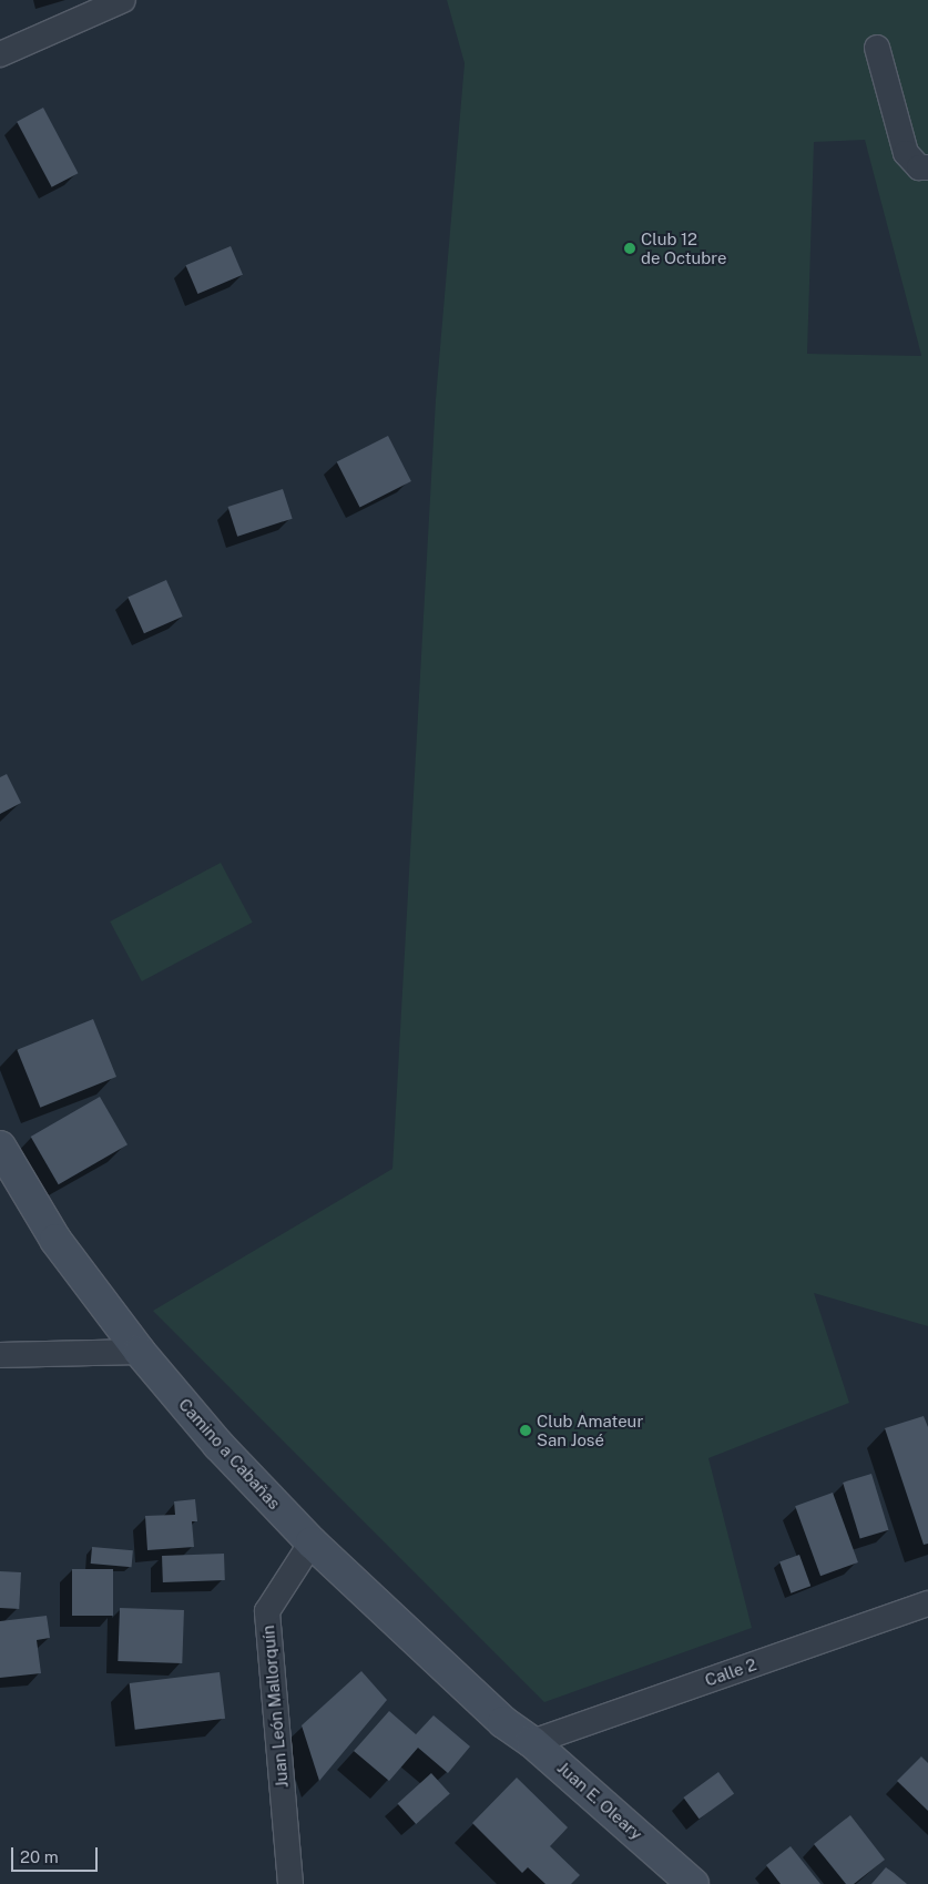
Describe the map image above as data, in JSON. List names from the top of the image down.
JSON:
{
  "streets": {
    "street": [
      "Camino a Cabañas",
      "Calle 2",
      "Juan León Mallorquín",
      "Juan E. Oleary"
    ]
  },
  "crossings": [
    ["Camino a Cabañas", "Juan León Mallorquín"],
    ["Camino a Cabañas", "Juan E. Oleary"],
    ["Calle 2", "Juan E. Oleary"]
  ],
  "places": ["Club 12 de Octubre", "Club Amateur San José"],
  "scale_bar": "20 m"
}
